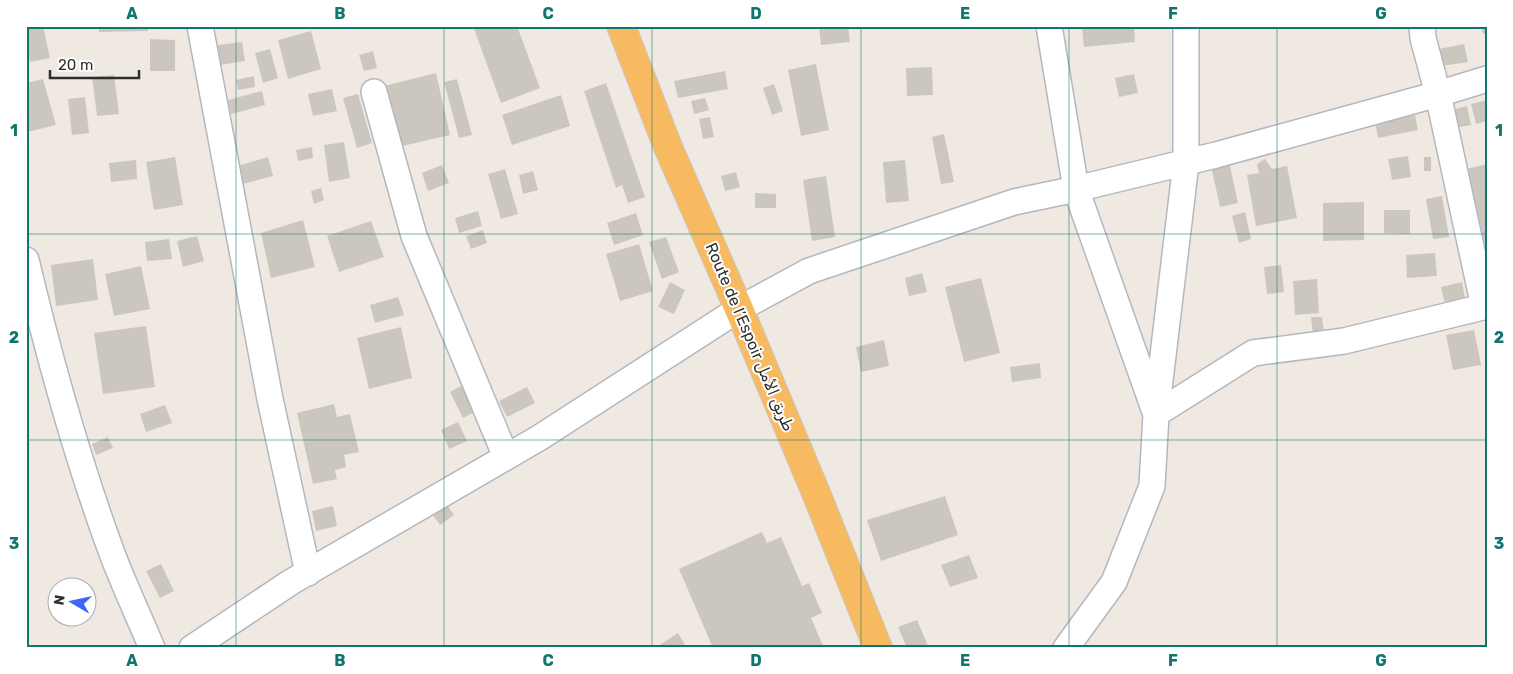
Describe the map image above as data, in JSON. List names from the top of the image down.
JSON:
{
  "streets": {
    "highway": ["Route de l’Espoir طريق الأمل"]
  },
  "scale_bar": "20 m",
  "north": "left",
  "grid": {
    "columns": [
      "A",
      "B",
      "C",
      "D",
      "E",
      "F",
      "G"
    ],
    "rows": ["1", "2", "3"]
  }
}
